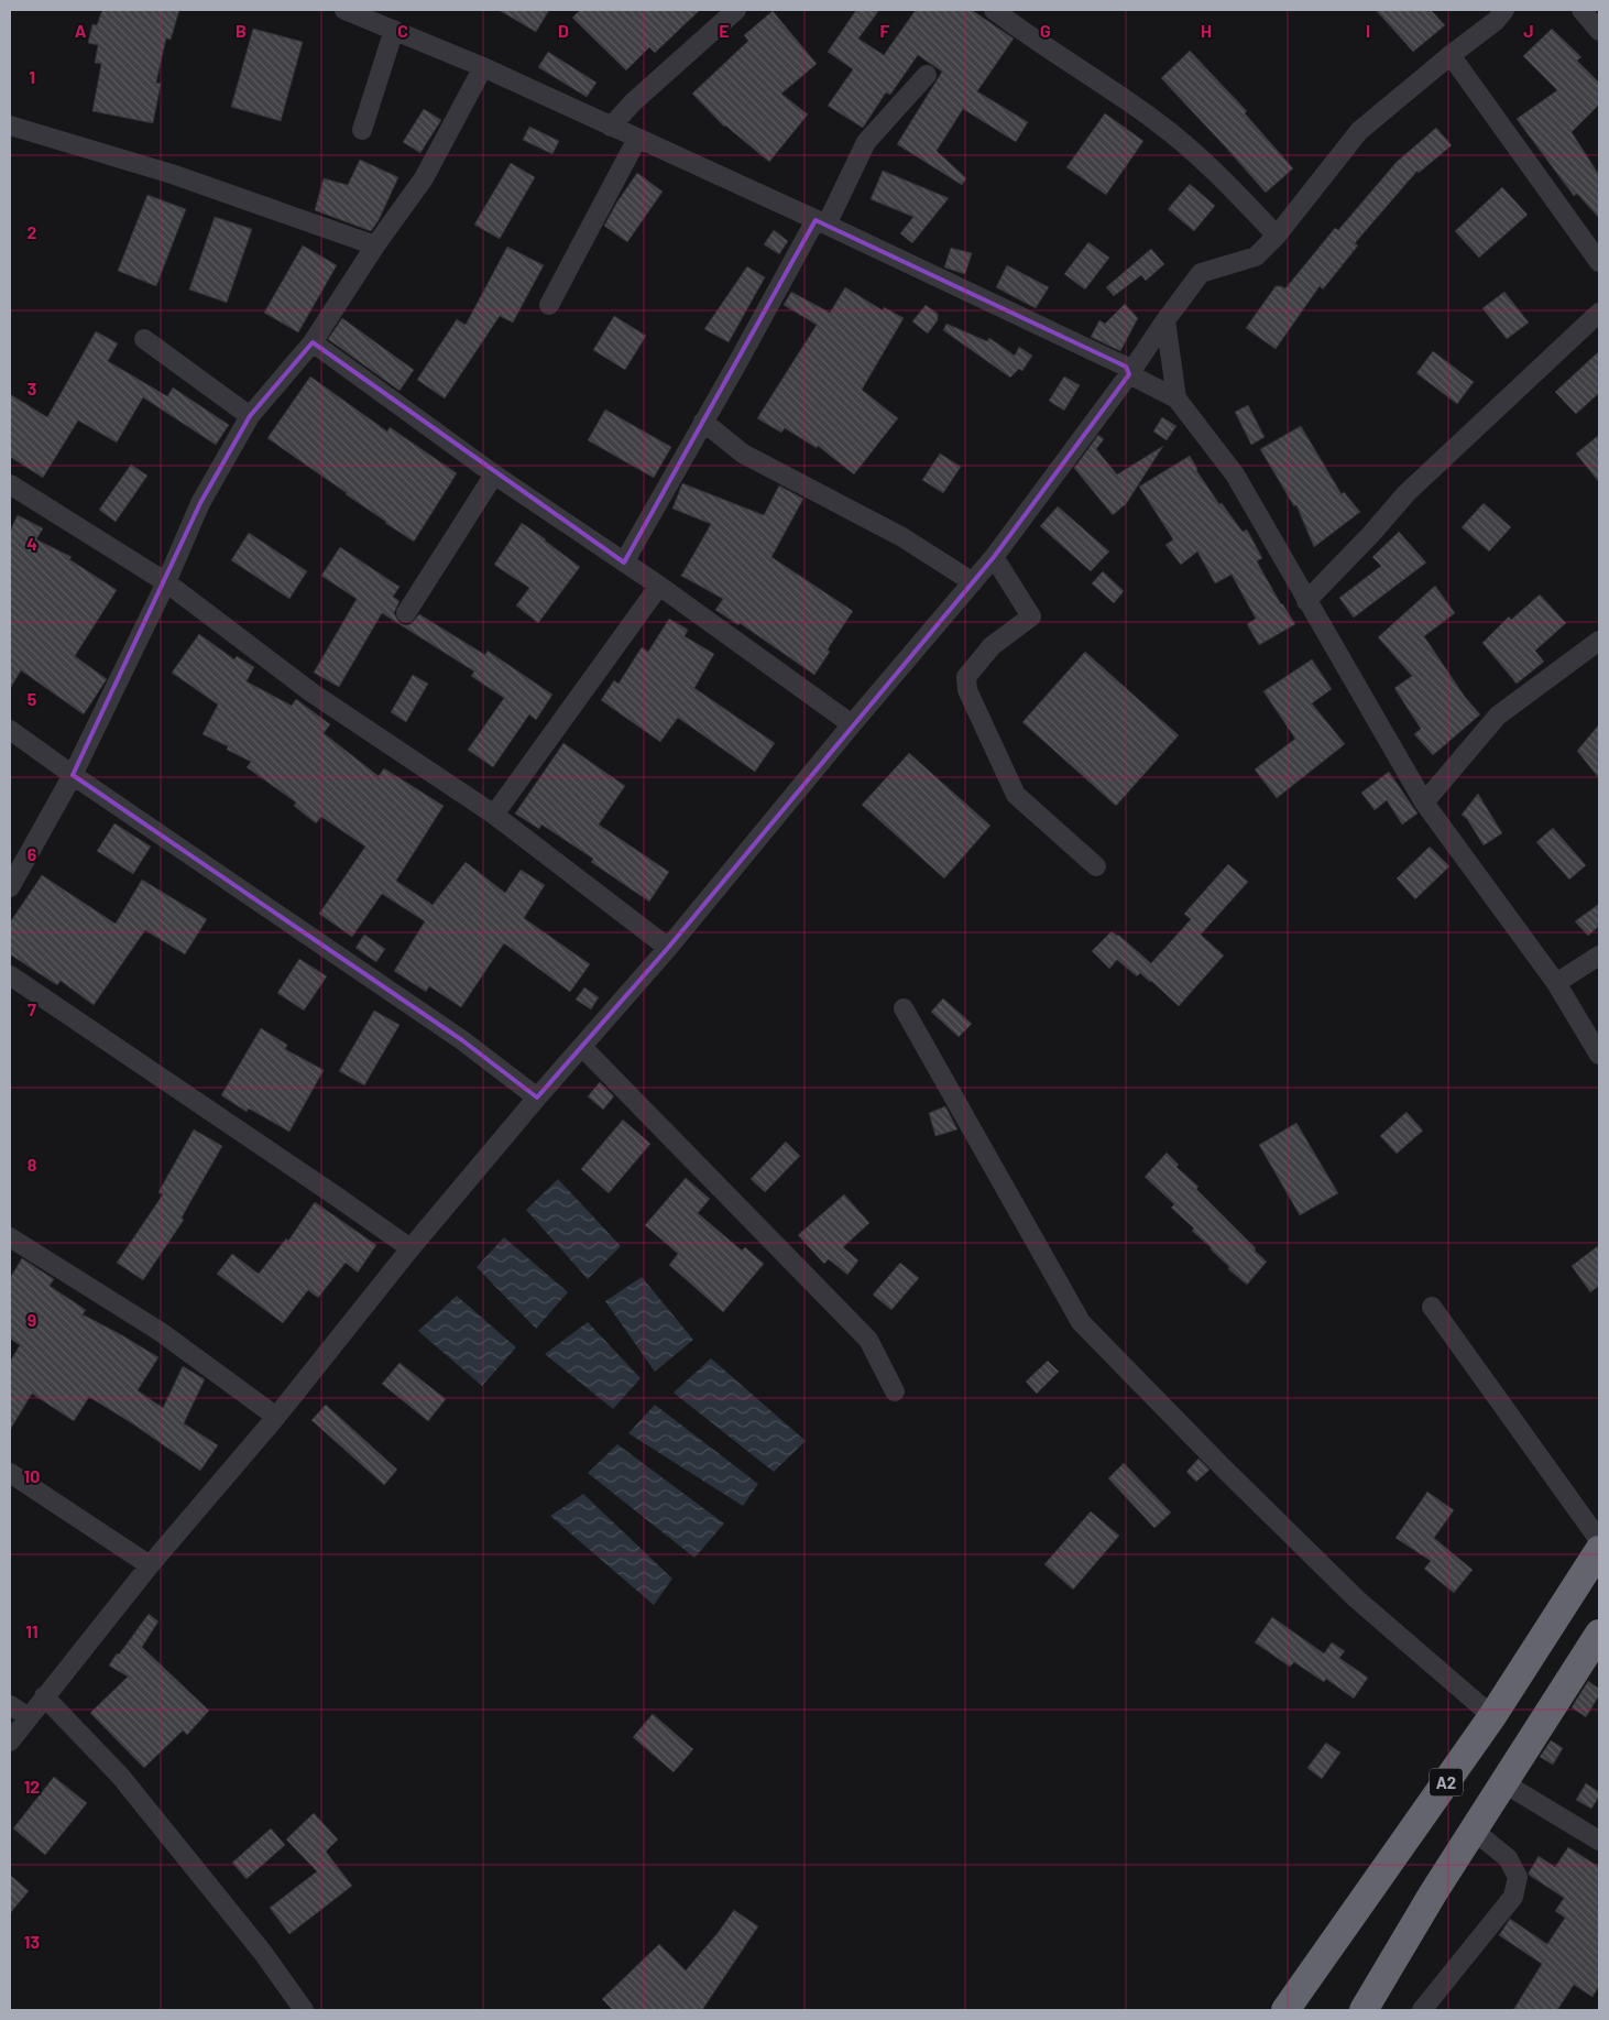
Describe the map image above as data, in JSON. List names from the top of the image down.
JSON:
{
  "streets": {
    "highway": ["A2"]
  },
  "grid": {
    "columns": [
      "A",
      "B",
      "C",
      "D",
      "E",
      "F",
      "G",
      "H",
      "I",
      "J"
    ],
    "rows": [
      "1",
      "2",
      "3",
      "4",
      "5",
      "6",
      "7",
      "8",
      "9",
      "10",
      "11",
      "12",
      "13"
    ]
  }
}
